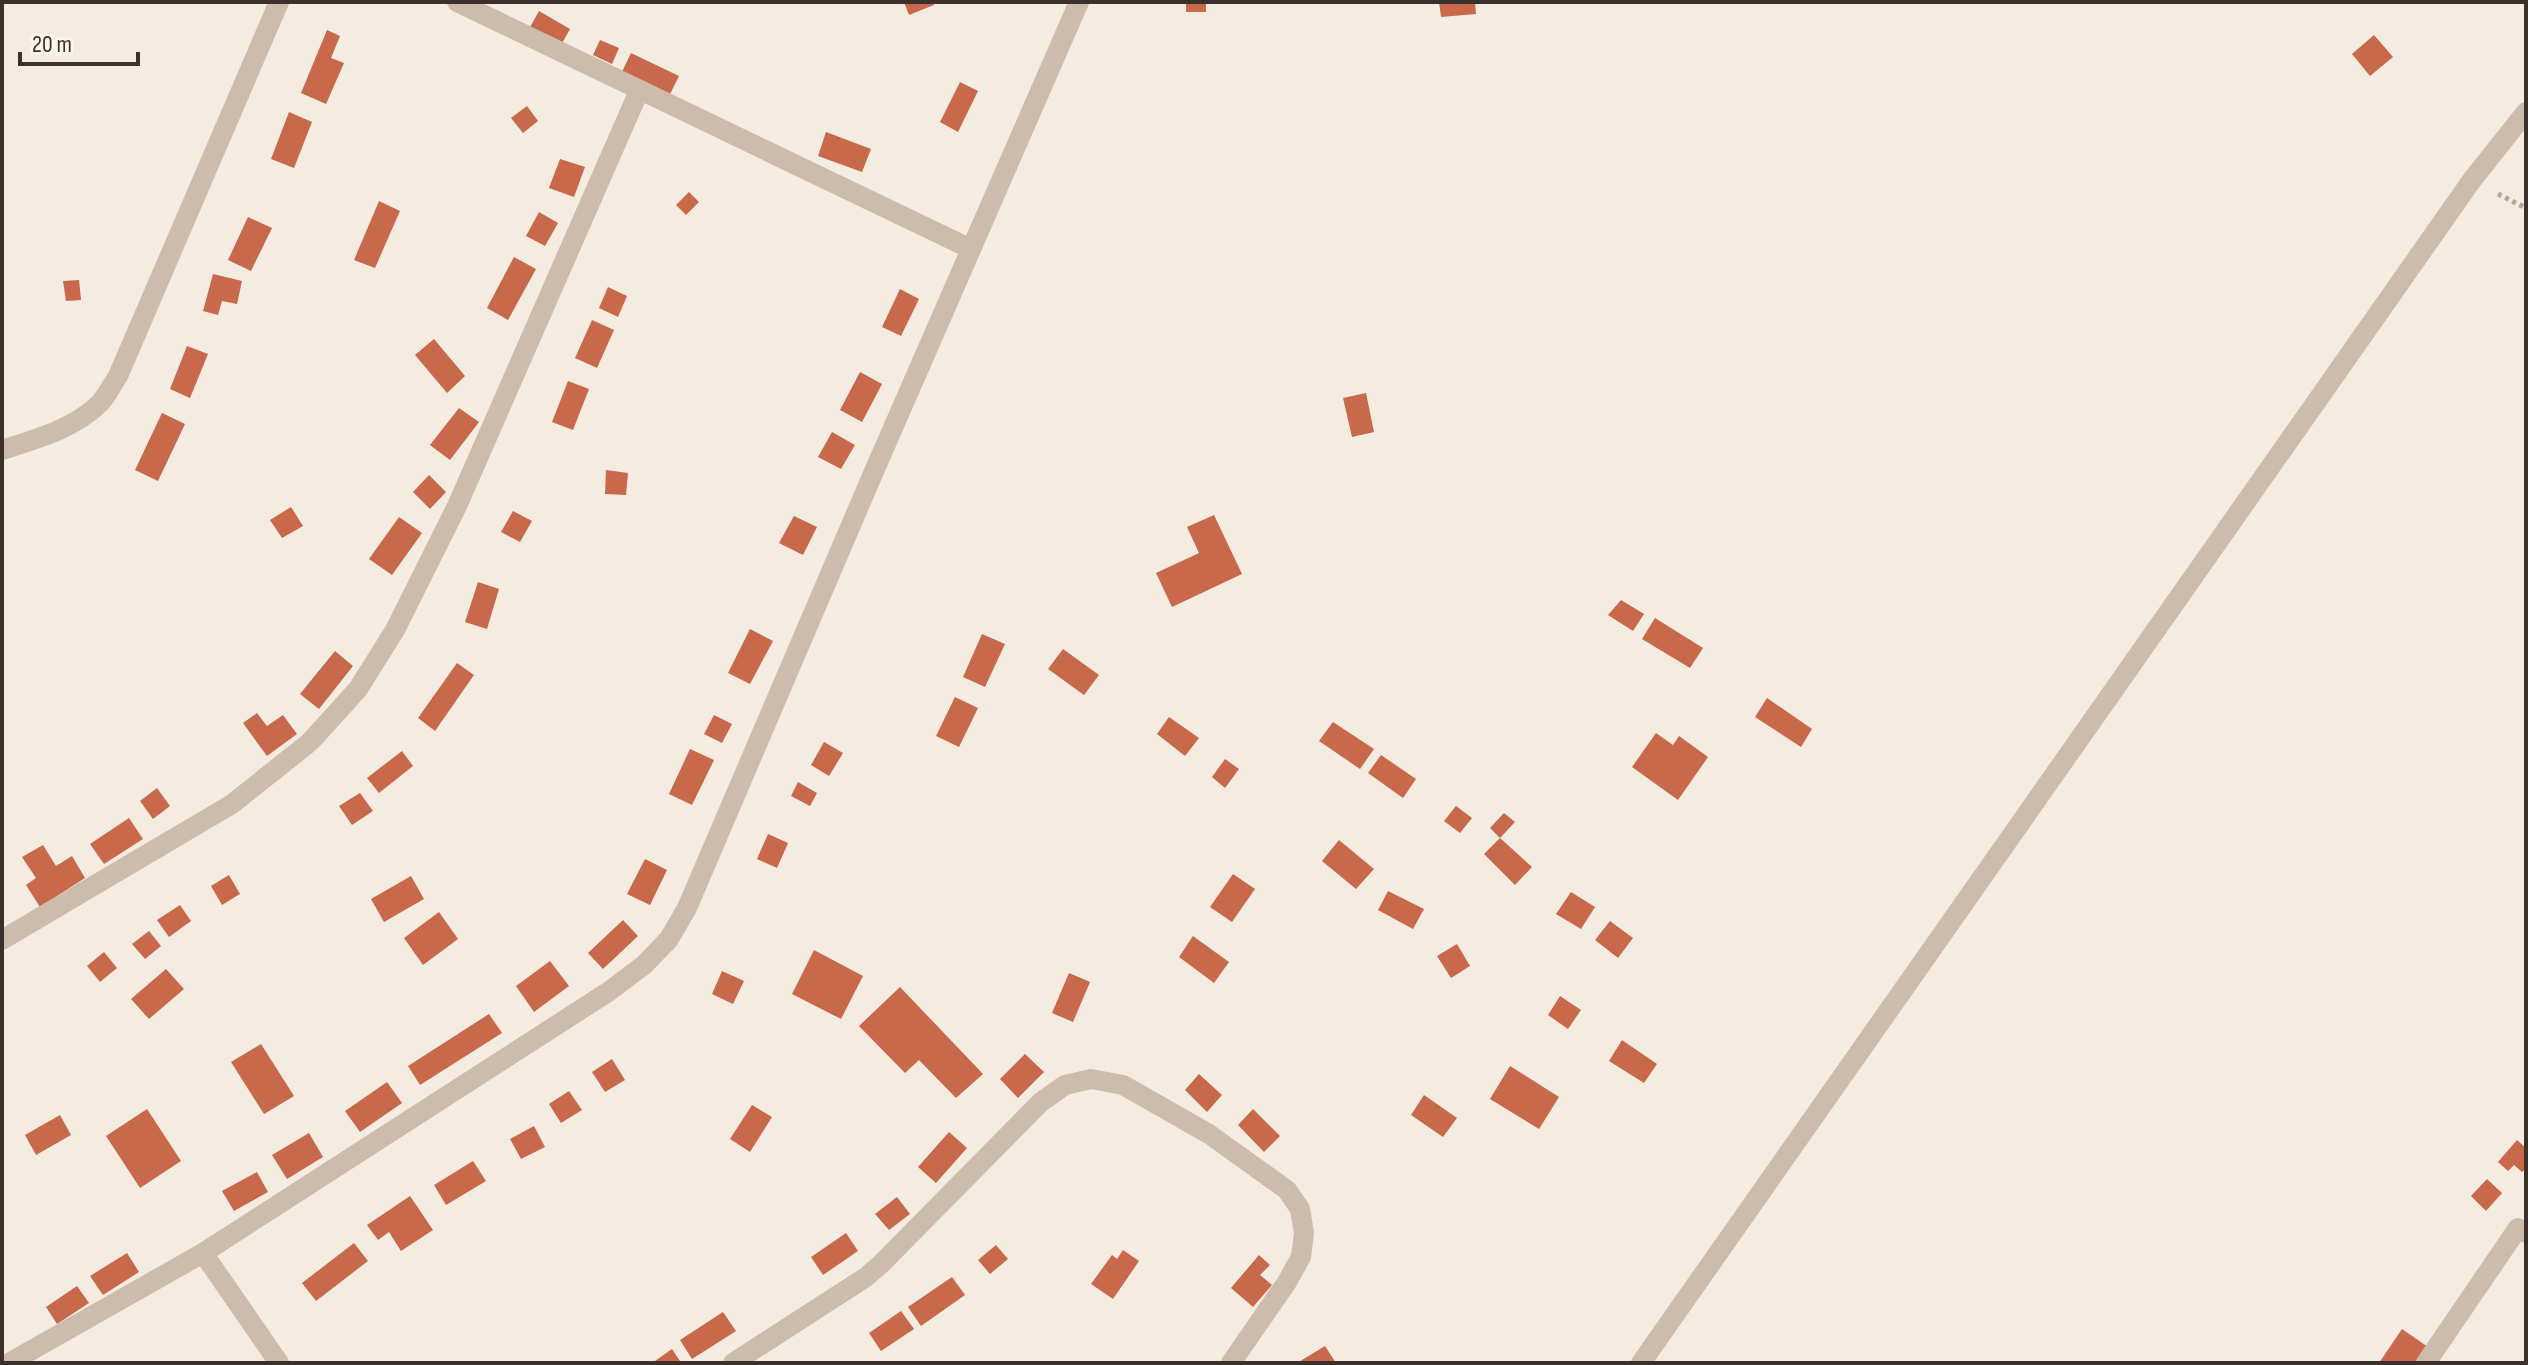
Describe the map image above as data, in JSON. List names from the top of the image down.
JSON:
{
  "scale_bar": "20 m"
}
